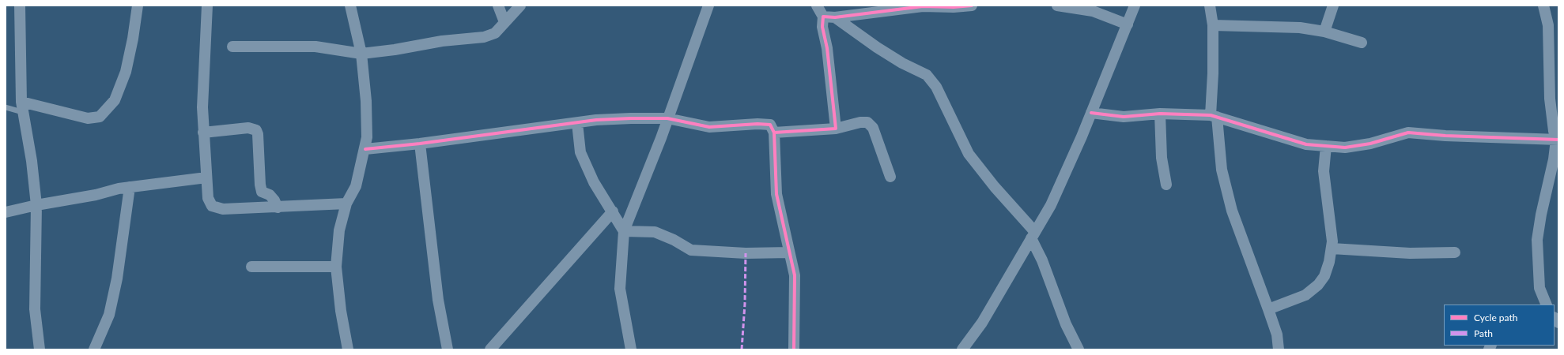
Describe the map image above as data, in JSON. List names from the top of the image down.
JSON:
{
  "legend": ["Cycle path", "Path"]
}
